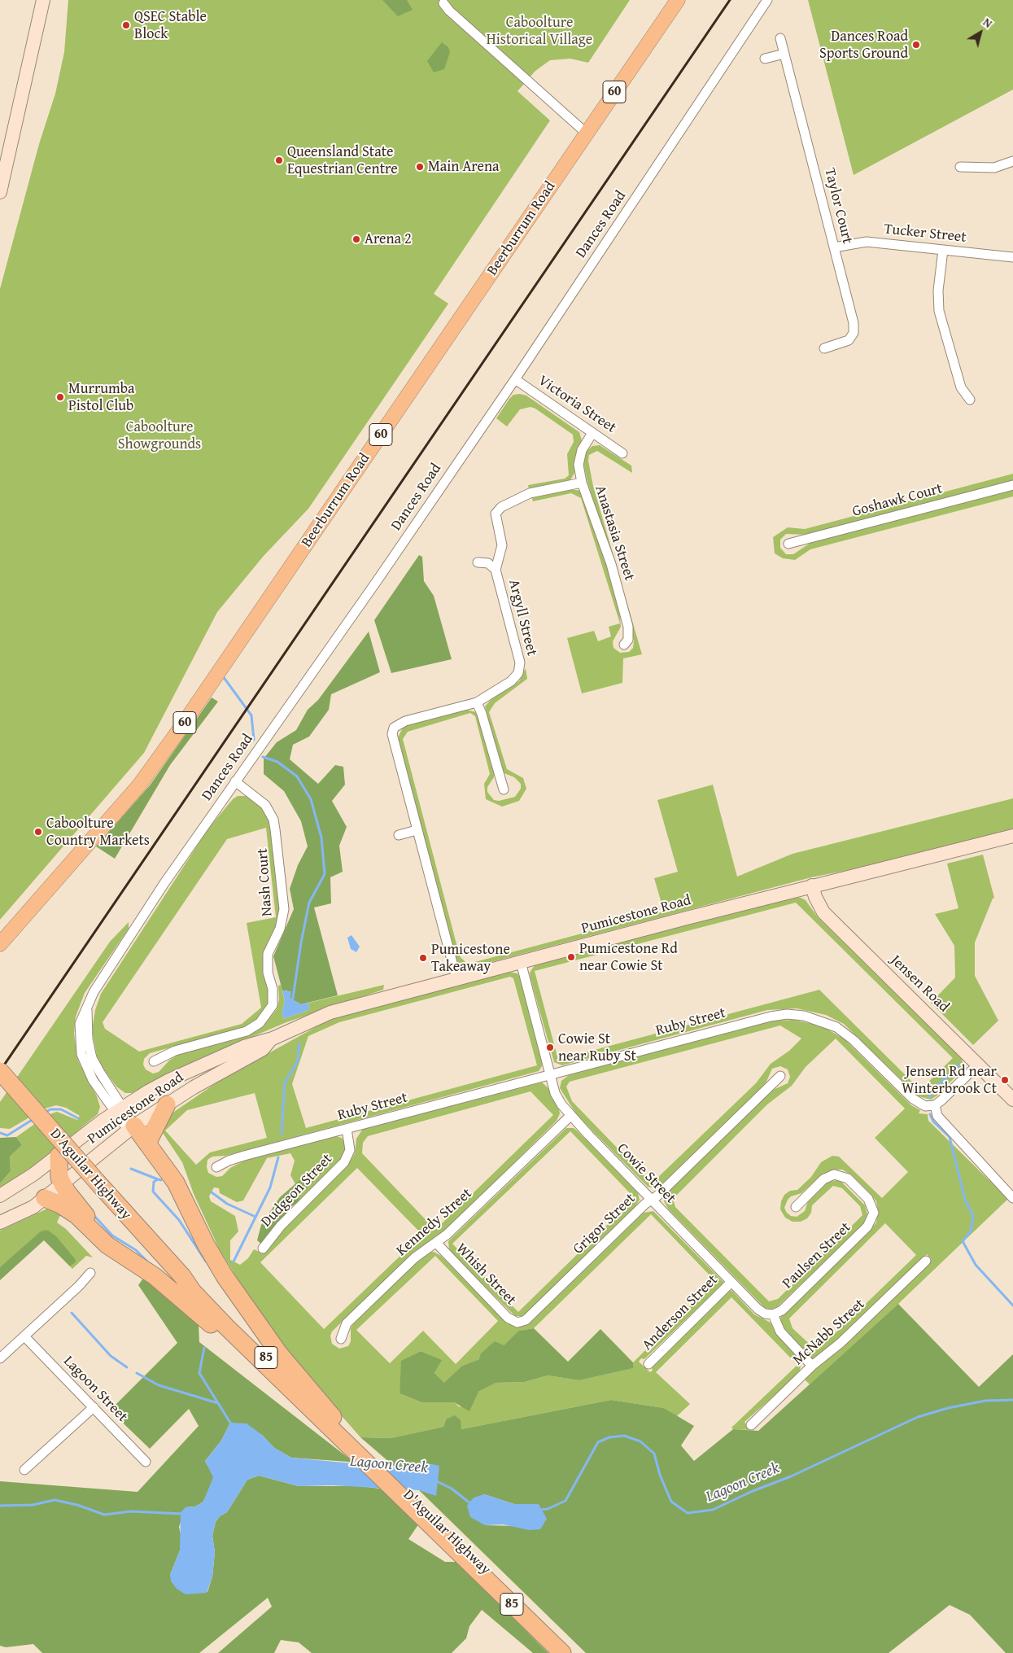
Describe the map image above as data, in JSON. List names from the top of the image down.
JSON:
{
  "streets": {
    "highway": ["D'Aguilar Highway", "85"],
    "main road": [
      "60",
      "Beerburrum Road",
      "Pumicestone Road",
      "Jensen Road"
    ],
    "street": [
      "Taylor Court",
      "Dances Road",
      "Tucker Street",
      "Victoria Street",
      "Goshawk Court",
      "Anastasia Street",
      "Argyll Street",
      "Nash Court",
      "Ruby Street",
      "Cowie Street",
      "Dudgeon Street",
      "Kennedy Street",
      "Grigor Street",
      "Paulsen Street",
      "Whish Street",
      "Anderson Street",
      "McNabb Street",
      "Lagoon Street"
    ]
  },
  "crossings": [
    ["Taylor Court", "Tucker Street"],
    ["Dances Road", "Victoria Street"],
    ["Dances Road", "Nash Court"],
    ["Dances Road", "Pumicestone Road"],
    ["Victoria Street", "Anastasia Street"],
    ["Anastasia Street", "Argyll Street"],
    ["Argyll Street", "Pumicestone Road"],
    ["Pumicestone Road", "Jensen Road"],
    ["Pumicestone Road", "Cowie Street"],
    ["Ruby Street", "Cowie Street"],
    ["Ruby Street", "Dudgeon Street"],
    ["Cowie Street", "Kennedy Street"],
    ["Cowie Street", "Grigor Street"],
    ["Cowie Street", "Paulsen Street"],
    ["Cowie Street", "Anderson Street"],
    ["Kennedy Street", "Whish Street"],
    ["Grigor Street", "Whish Street"]
  ],
  "water": ["Lagoon Creek"],
  "parks": ["Caboolture Historical Village", "Caboolture Showgrounds"],
  "places": [
    "QSEC Stable Block",
    "Dances Road Sports Ground",
    "Queensland State Equestrian Centre",
    "Main Arena",
    "Arena 2",
    "Murrumba Pistol Club",
    "Caboolture Country Markets",
    "Pumicestone Rd near Cowie St",
    "Pumicestone Takeaway",
    "Cowie St near Ruby St",
    "Jensen Rd near Winterbrook Ct"
  ],
  "north": "top right"
}
